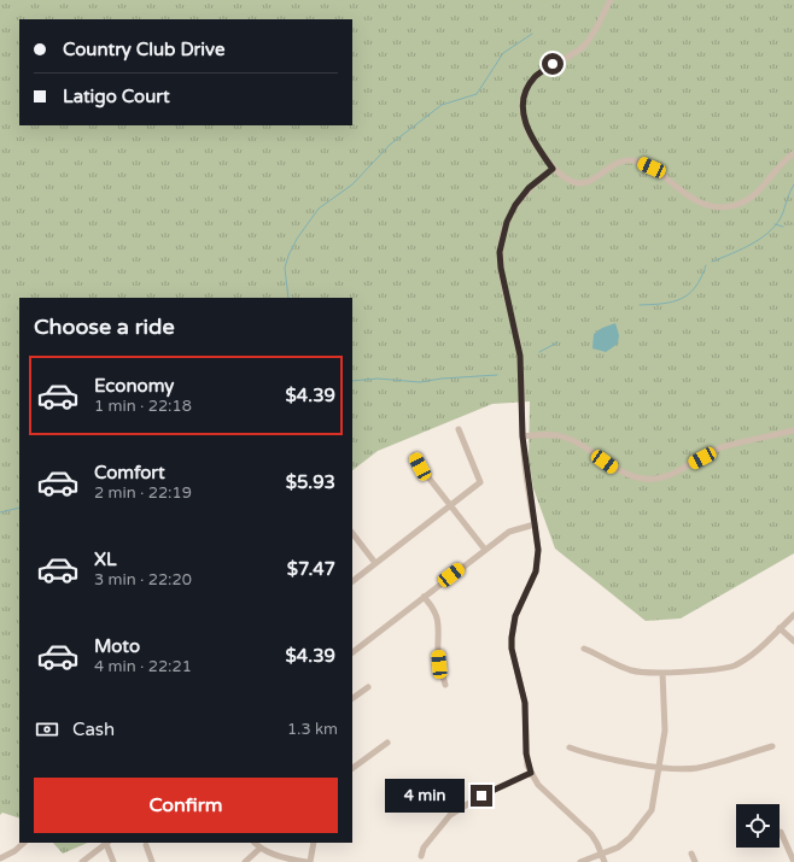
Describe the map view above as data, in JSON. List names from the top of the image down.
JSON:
{
  "page": {
    "banner": ["Country Club Drive", "Latigo Court"],
    "heading": "Choose a ride",
    "list": [
      {
        "name": "Economy",
        "note": "1 min · 22:18",
        "value": "$4.39"
      },
      {
        "name": "Comfort",
        "note": "2 min · 22:19",
        "value": "$5.93"
      },
      {
        "name": "XL",
        "note": "3 min · 22:20",
        "value": "$7.47"
      },
      {
        "name": "Moto",
        "note": "4 min · 22:21",
        "value": "$4.39"
      }
    ],
    "pay": ["Cash", "1.3 km"],
    "buttons": "Confirm",
    "bubble": "4 min"
  }
}
